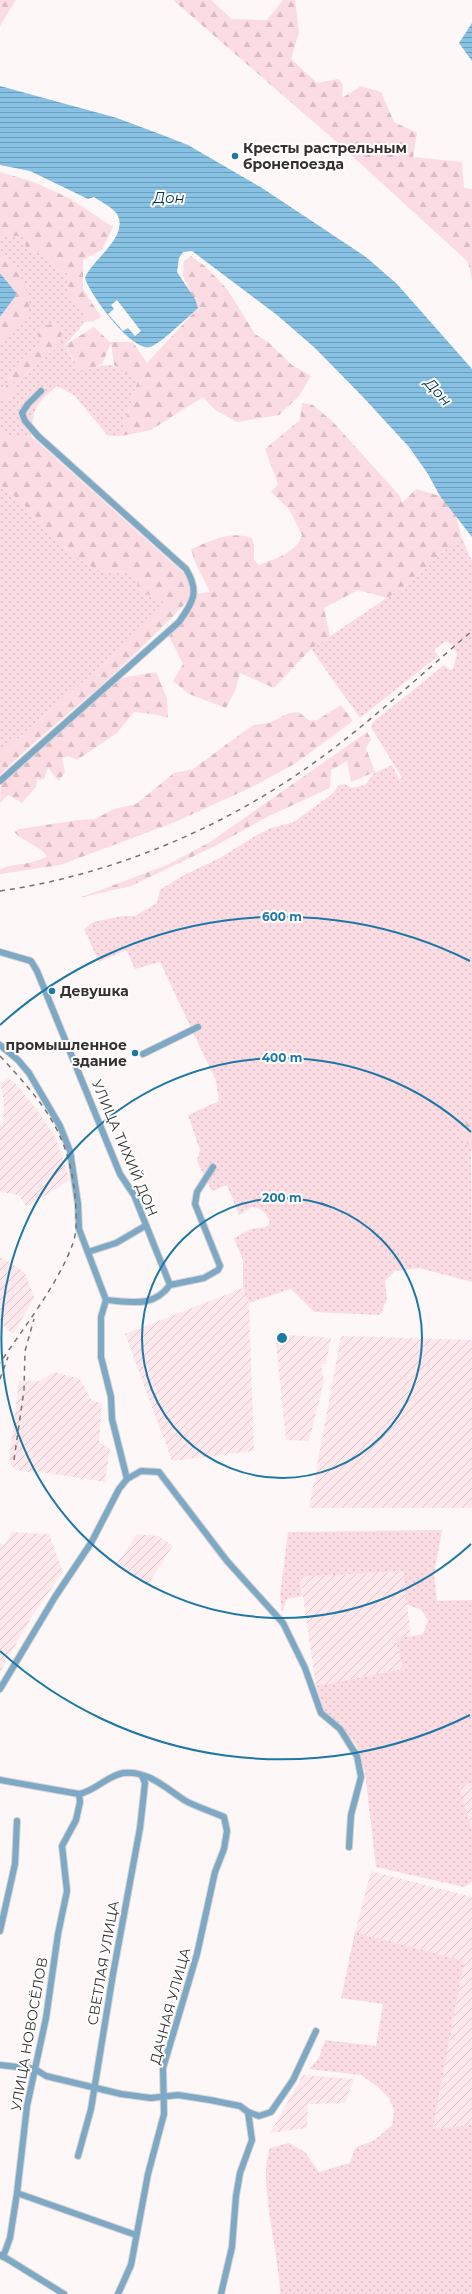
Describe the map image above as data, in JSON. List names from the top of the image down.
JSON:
{
  "streets": {
    "street": [
      "УЛИЦА ТИХИЙ ДОН",
      "СВЕТЛАЯ УЛИЦА",
      "ДАЧНАЯ УЛИЦА",
      "УЛИЦА НОВОСЁЛОВ"
    ]
  },
  "crossings": [
    ["СВЕТЛАЯ УЛИЦА", "ДАЧНАЯ УЛИЦА"]
  ],
  "water": ["Дон"],
  "places": ["Кресты растрельным бронепоезда", "Девушка", "промышленное здание"],
  "rings": ["600 m", "400 m", "200 m"]
}
